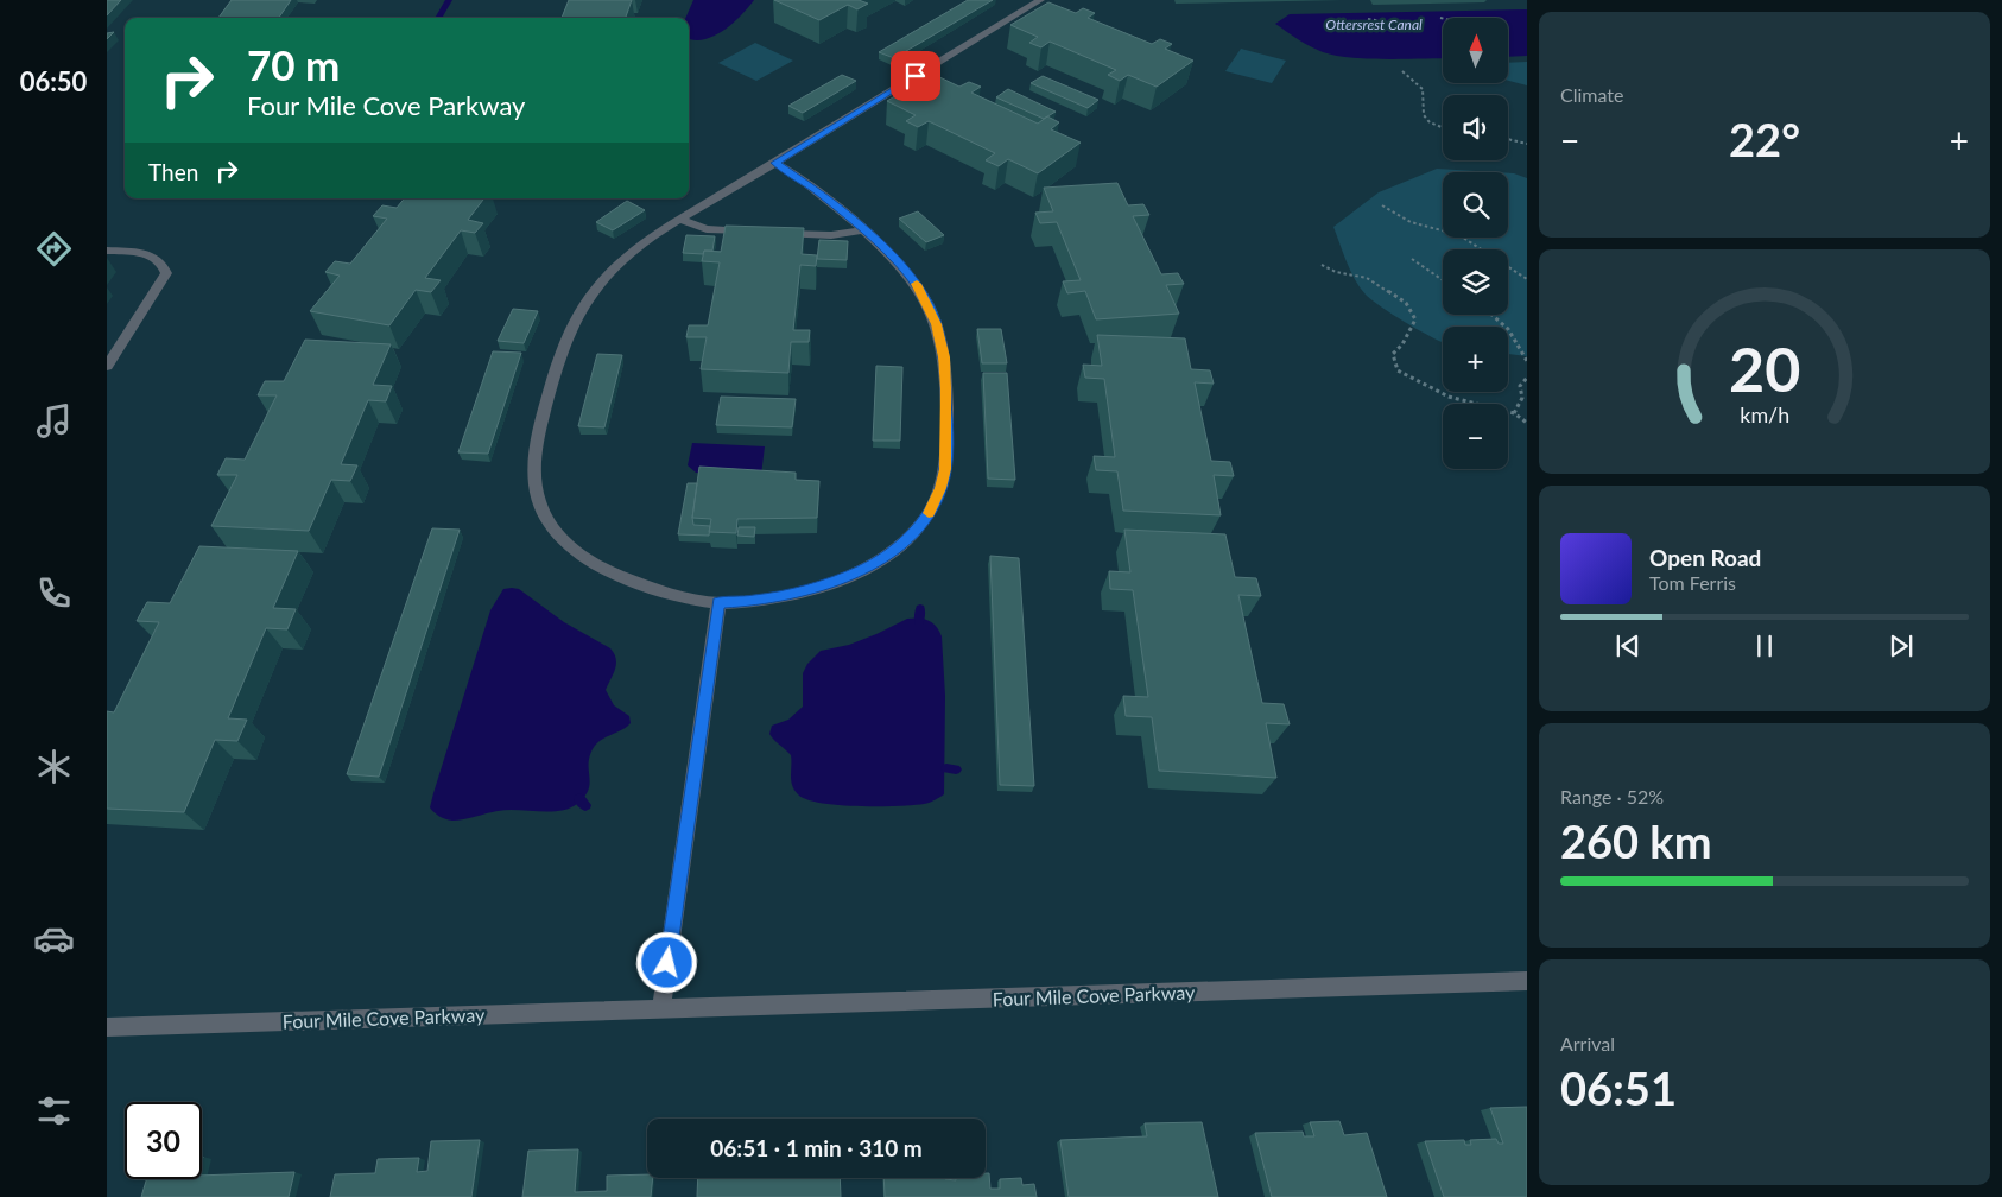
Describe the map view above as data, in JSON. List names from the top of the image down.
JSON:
{
  "streets": {
    "street": ["Four Mile Cove Parkway"]
  },
  "water": ["Ottersrest Canal"],
  "north": "top",
  "page": {
    "tabs": "06:50",
    "tile": [
      "Climate",
      ["Range · 52%", "260 km"],
      ["Arrival", "06:51"]
    ],
    "map_buttons": ["+", "−"],
    "turn": ["70 m", "Four Mile Cove Parkway"],
    "heat": ["−", "22°", "+"],
    "then": "Then",
    "song": ["Open Road", "Tom Ferris"],
    "limit": "30",
    "trip": "06:51 · 1 min · 310 m",
    "gauge": ["20", "km/h"]
  }
}
